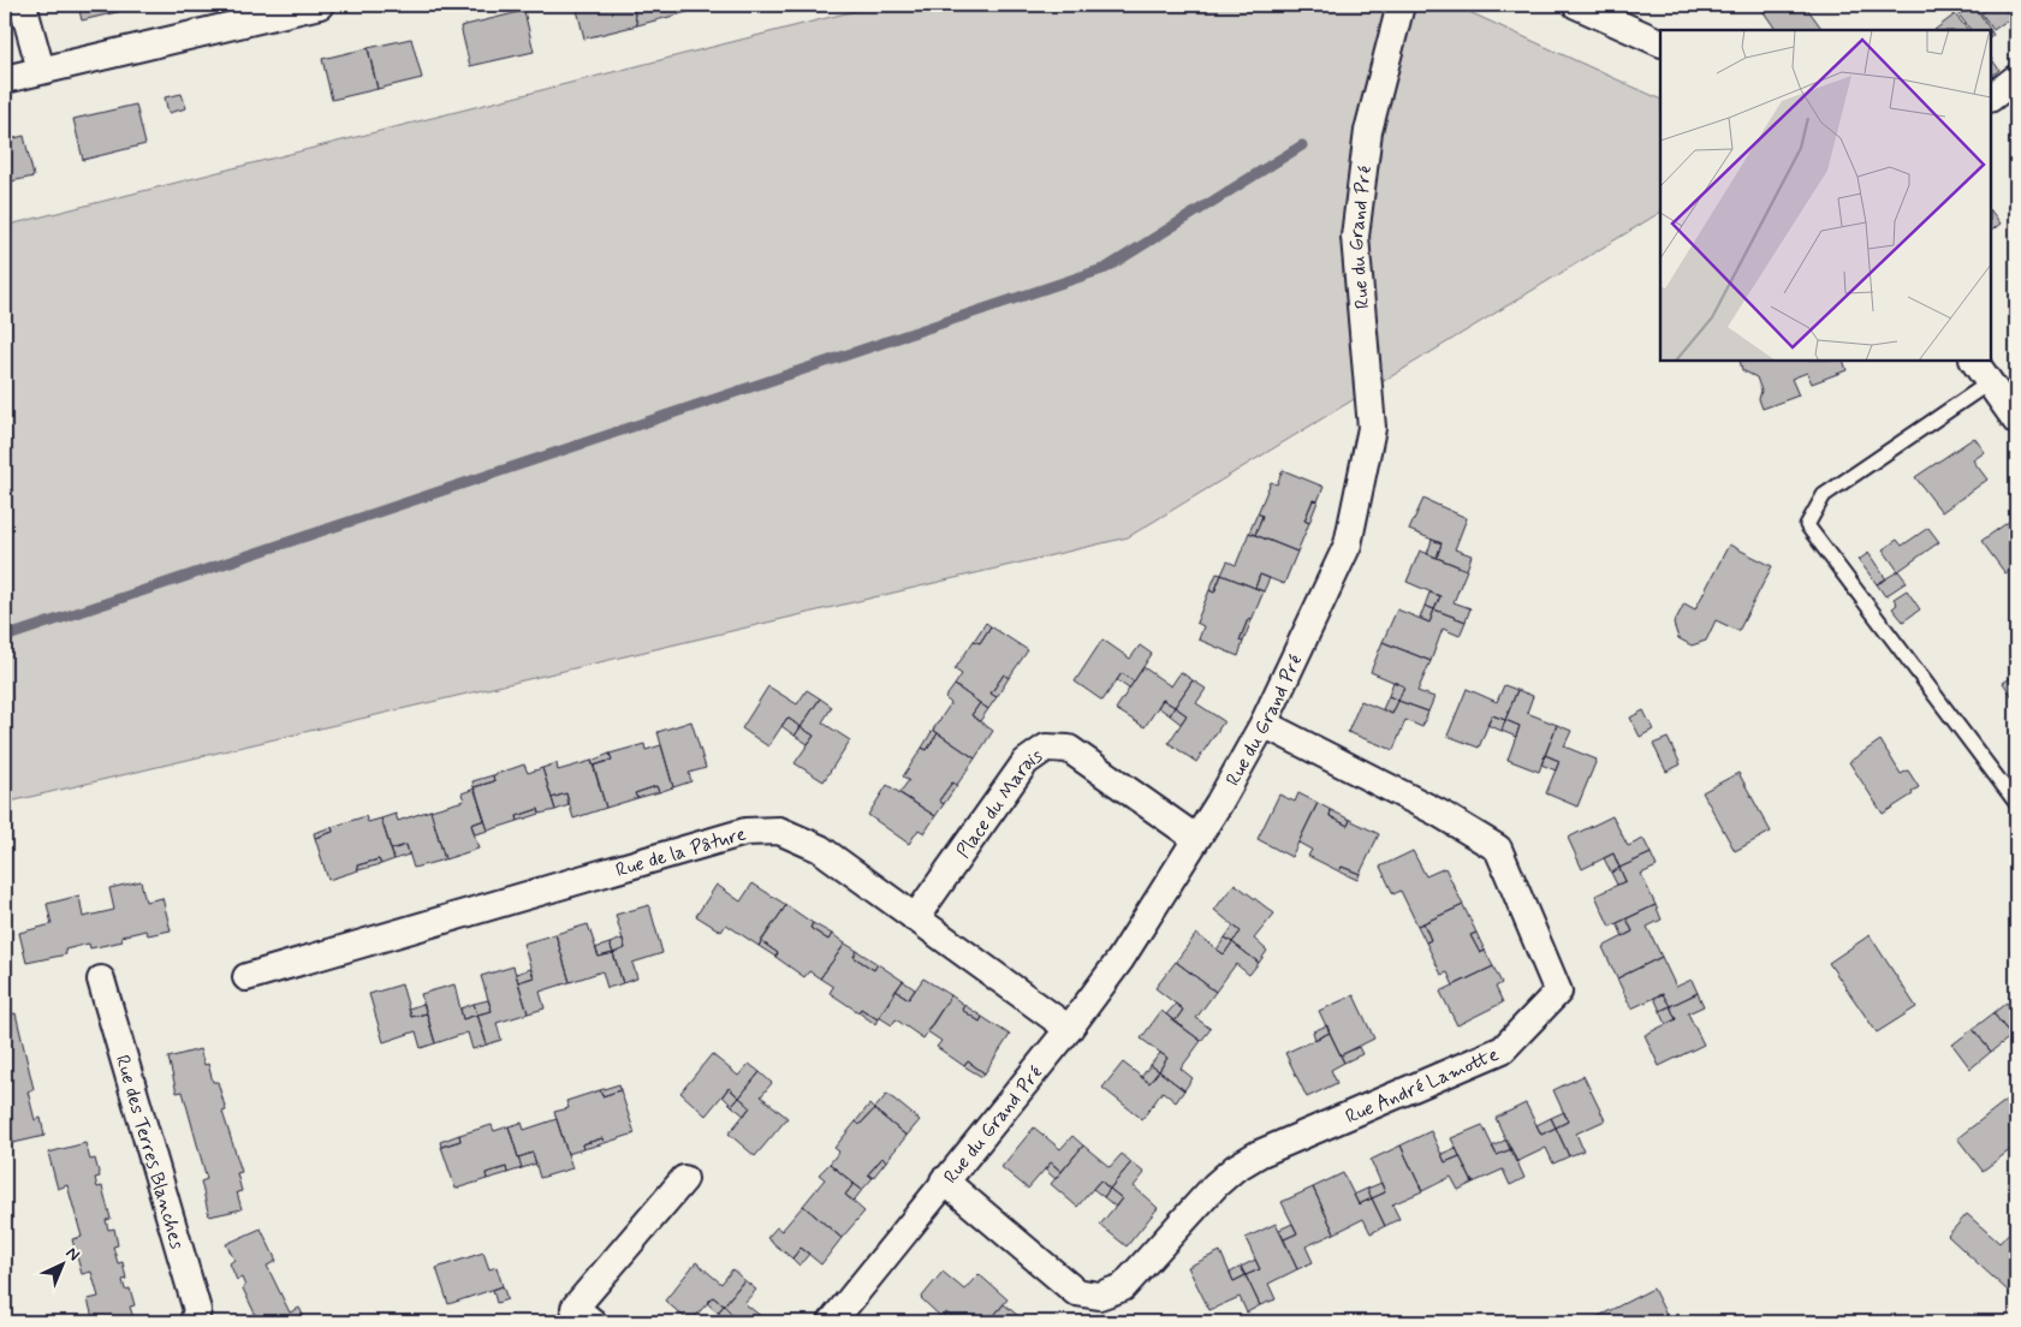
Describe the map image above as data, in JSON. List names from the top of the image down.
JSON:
{
  "streets": {
    "street": [
      "Rue du Grand Pré",
      "Place du Marais",
      "Rue de la Pâture",
      "Rue André Lamotte",
      "Rue des Terres Blanches"
    ]
  },
  "crossings": [
    ["Rue du Grand Pré", "Place du Marais"],
    ["Rue du Grand Pré", "Rue de la Pâture"],
    ["Rue du Grand Pré", "Rue André Lamotte"],
    ["Place du Marais", "Rue de la Pâture"]
  ],
  "north": "top right"
}
